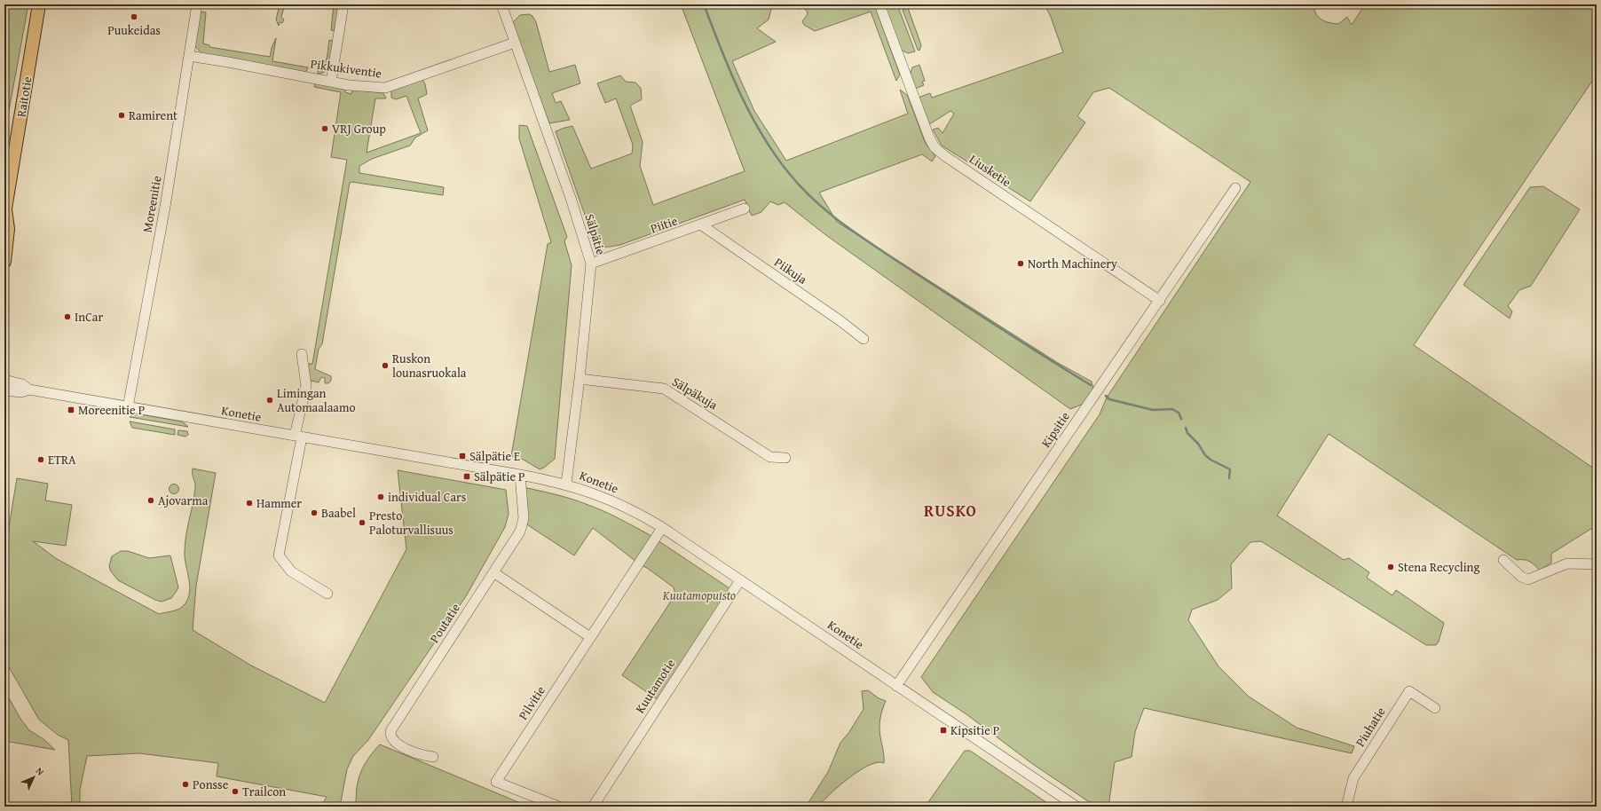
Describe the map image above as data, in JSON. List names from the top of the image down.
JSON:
{
  "streets": {
    "main road": ["Raitotie"],
    "street": [
      "Pikkukiventie",
      "Liusketie",
      "Moreenitie",
      "Piitie",
      "Sälpätie",
      "Piikuja",
      "Sälpäkuja",
      "Konetie",
      "Kipsitie",
      "Poutatie",
      "Kuutamotie",
      "Pilvitie",
      "Piuhatie"
    ]
  },
  "crossings": [
    ["Pikkukiventie", "Moreenitie"],
    ["Pikkukiventie", "Sälpätie"],
    ["Liusketie", "Kipsitie"],
    ["Moreenitie", "Konetie"],
    ["Piitie", "Sälpätie"],
    ["Piitie", "Piikuja"],
    ["Sälpätie", "Sälpäkuja"],
    ["Sälpätie", "Konetie"],
    ["Konetie", "Kipsitie"],
    ["Konetie", "Poutatie"],
    ["Konetie", "Kuutamotie"],
    ["Konetie", "Pilvitie"]
  ],
  "districts": ["RUSKO"],
  "parks": ["Kuutamopuisto"],
  "places": {
    "other": [
      "Puukeidas",
      "Ramirent",
      "VRJ Group",
      "North Machinery",
      "InCar",
      "Ruskon lounasruokala",
      "Limingan Automaalaamo",
      "ETRA",
      "individual Cars",
      "Ajovarma",
      "Hammer",
      "Baabel",
      "Presto Paloturvallisuus",
      "Stena Recycling",
      "Ponsse",
      "Trailcon"
    ],
    "transit": [
      "Moreenitie P",
      "Sälpätie E",
      "Sälpätie P",
      "Kipsitie P"
    ]
  },
  "north": "top right"
}
